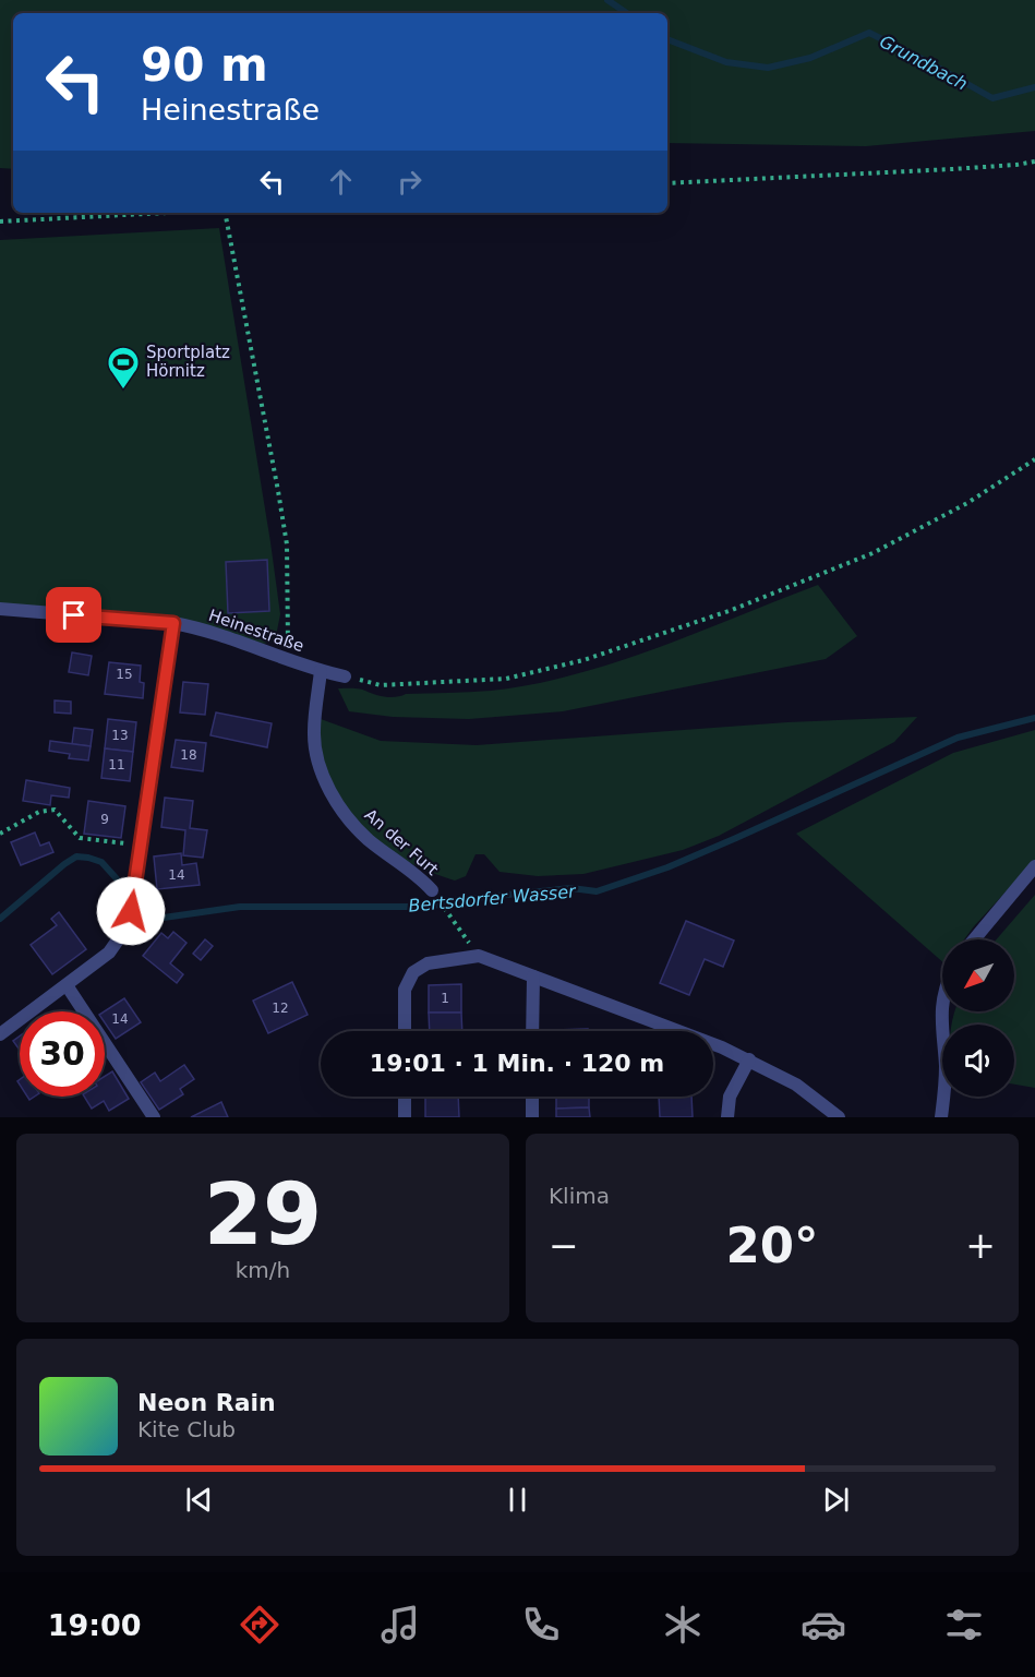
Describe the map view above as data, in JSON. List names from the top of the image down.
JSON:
{
  "streets": {
    "street": ["Heinestraße", "An der Furt"]
  },
  "crossings": [
    ["Heinestraße", "An der Furt"]
  ],
  "water": ["Grundbach", "Bertsdorfer Wasser"],
  "places": {
    "sports": ["Sportplatz Hörnitz"]
  },
  "house_numbers": [
    "15",
    "13",
    "18",
    "11",
    "9",
    "14",
    "1",
    "12",
    "14"
  ],
  "north": "bottom left",
  "page": {
    "turn": ["90 m", "Heinestraße"],
    "limit": "30",
    "trip": "19:01 · 1 Min. · 120 m",
    "tile": [
      ["29", "km/h"],
      "Klima"
    ],
    "heat": ["−", "20°", "+"],
    "song": ["Neon Rain", "Kite Club"],
    "tabs": "19:00"
  }
}
